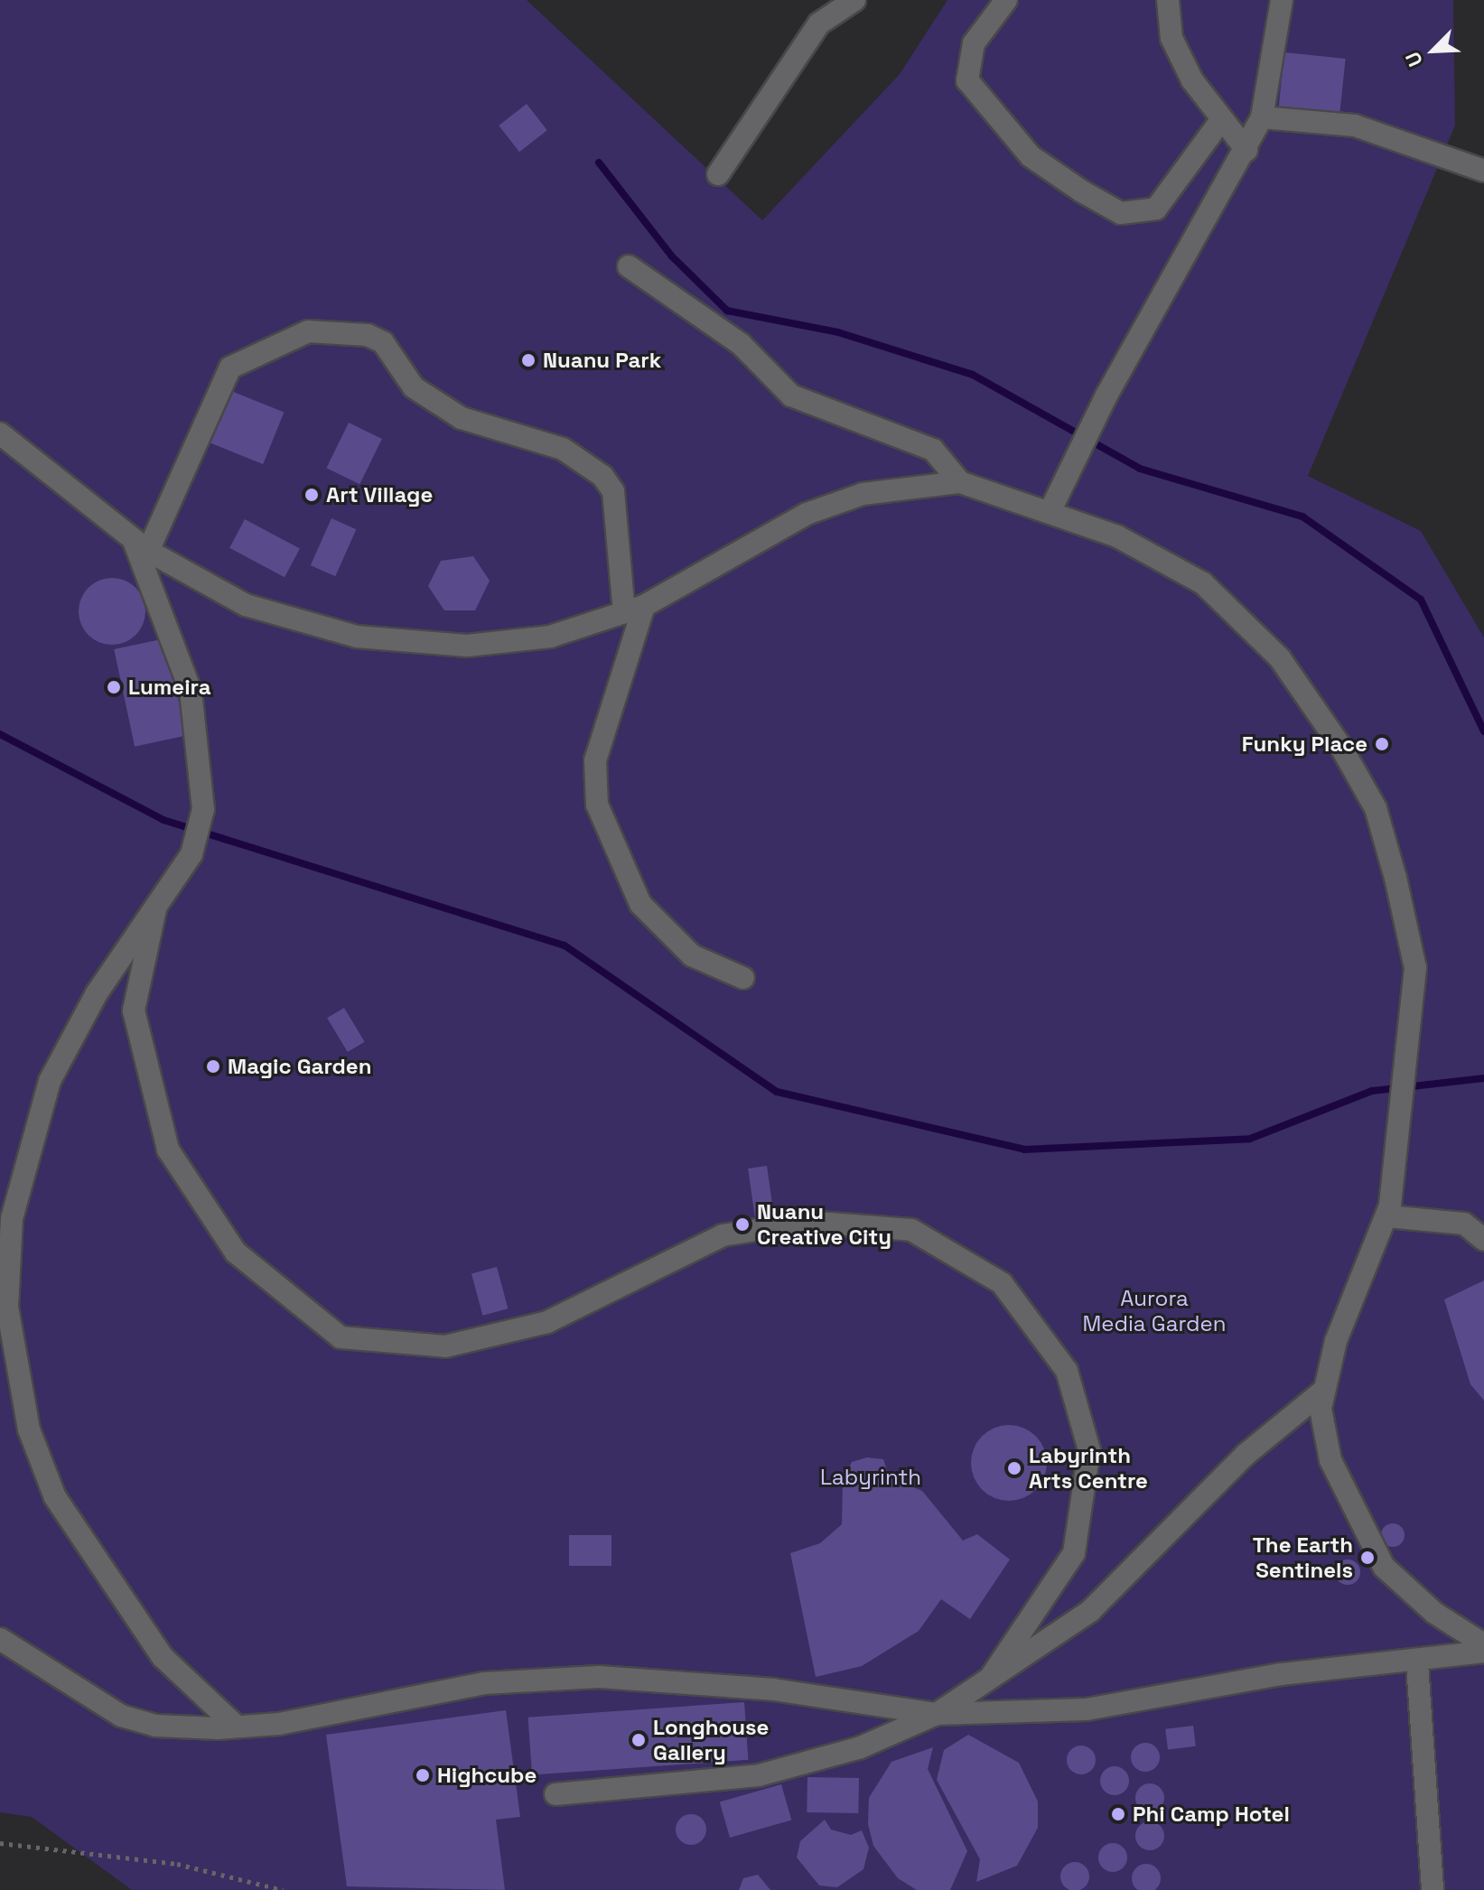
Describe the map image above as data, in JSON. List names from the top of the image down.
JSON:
{
  "parks": ["Aurora Media Garden", "Labyrinth"],
  "places": [
    "Nuanu Park",
    "Art Village",
    "Lumeira",
    "Funky Place",
    "Magic Garden",
    "Nuanu Creative City",
    "Labyrinth Arts Centre",
    "The Earth Sentinels",
    "Longhouse Gallery",
    "Highcube",
    "Phi Camp Hotel"
  ],
  "north": "bottom left"
}
